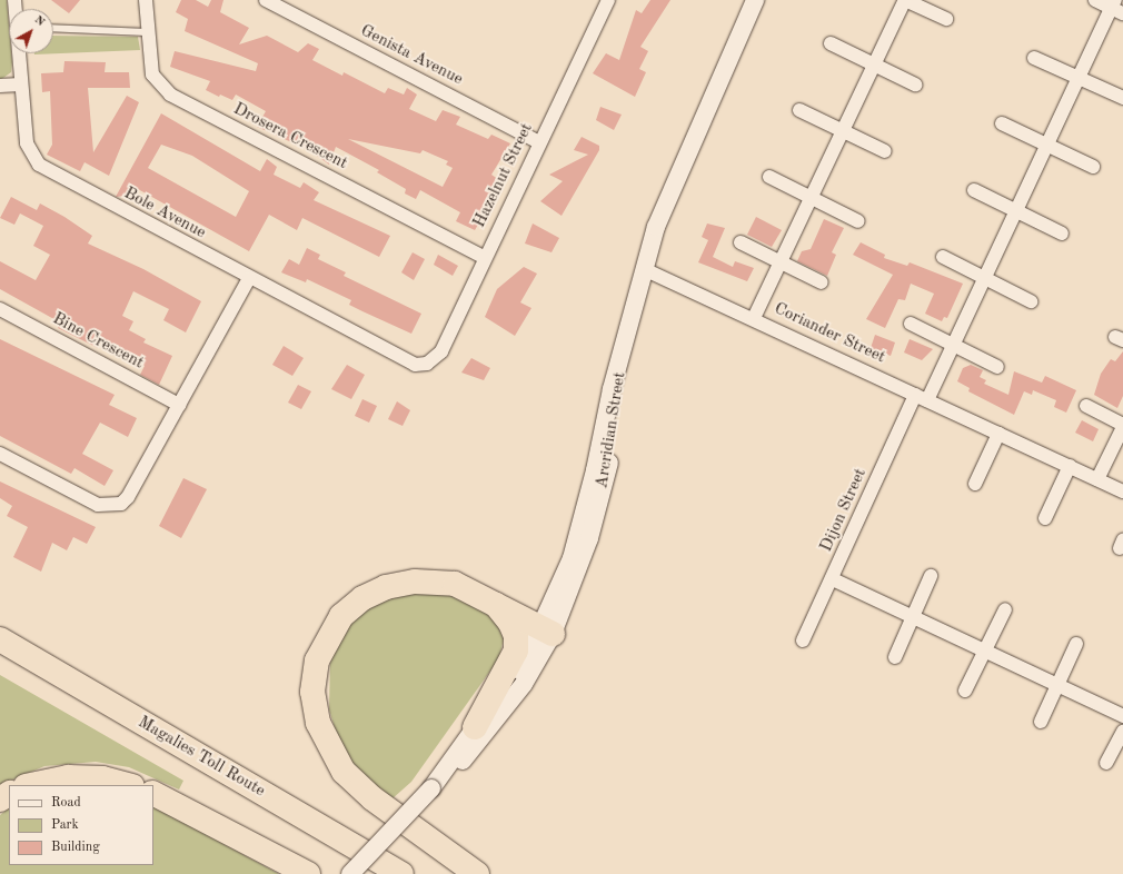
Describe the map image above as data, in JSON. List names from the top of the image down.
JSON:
{
  "streets": {
    "highway": ["Magalies Toll Route"],
    "street": [
      "Genista Avenue",
      "Drosera Crescent",
      "Hazelnut Street",
      "Bole Avenue",
      "Coriander Street",
      "Bine Crescent",
      "Arcridian Street",
      "Dijon Street"
    ]
  },
  "crossings": [
    ["Genista Avenue", "Hazelnut Street"],
    ["Drosera Crescent", "Hazelnut Street"],
    ["Hazelnut Street", "Bole Avenue"],
    ["Coriander Street", "Arcridian Street"],
    ["Coriander Street", "Dijon Street"]
  ],
  "legend": ["Road", "Park", "Building"],
  "north": "top right"
}
